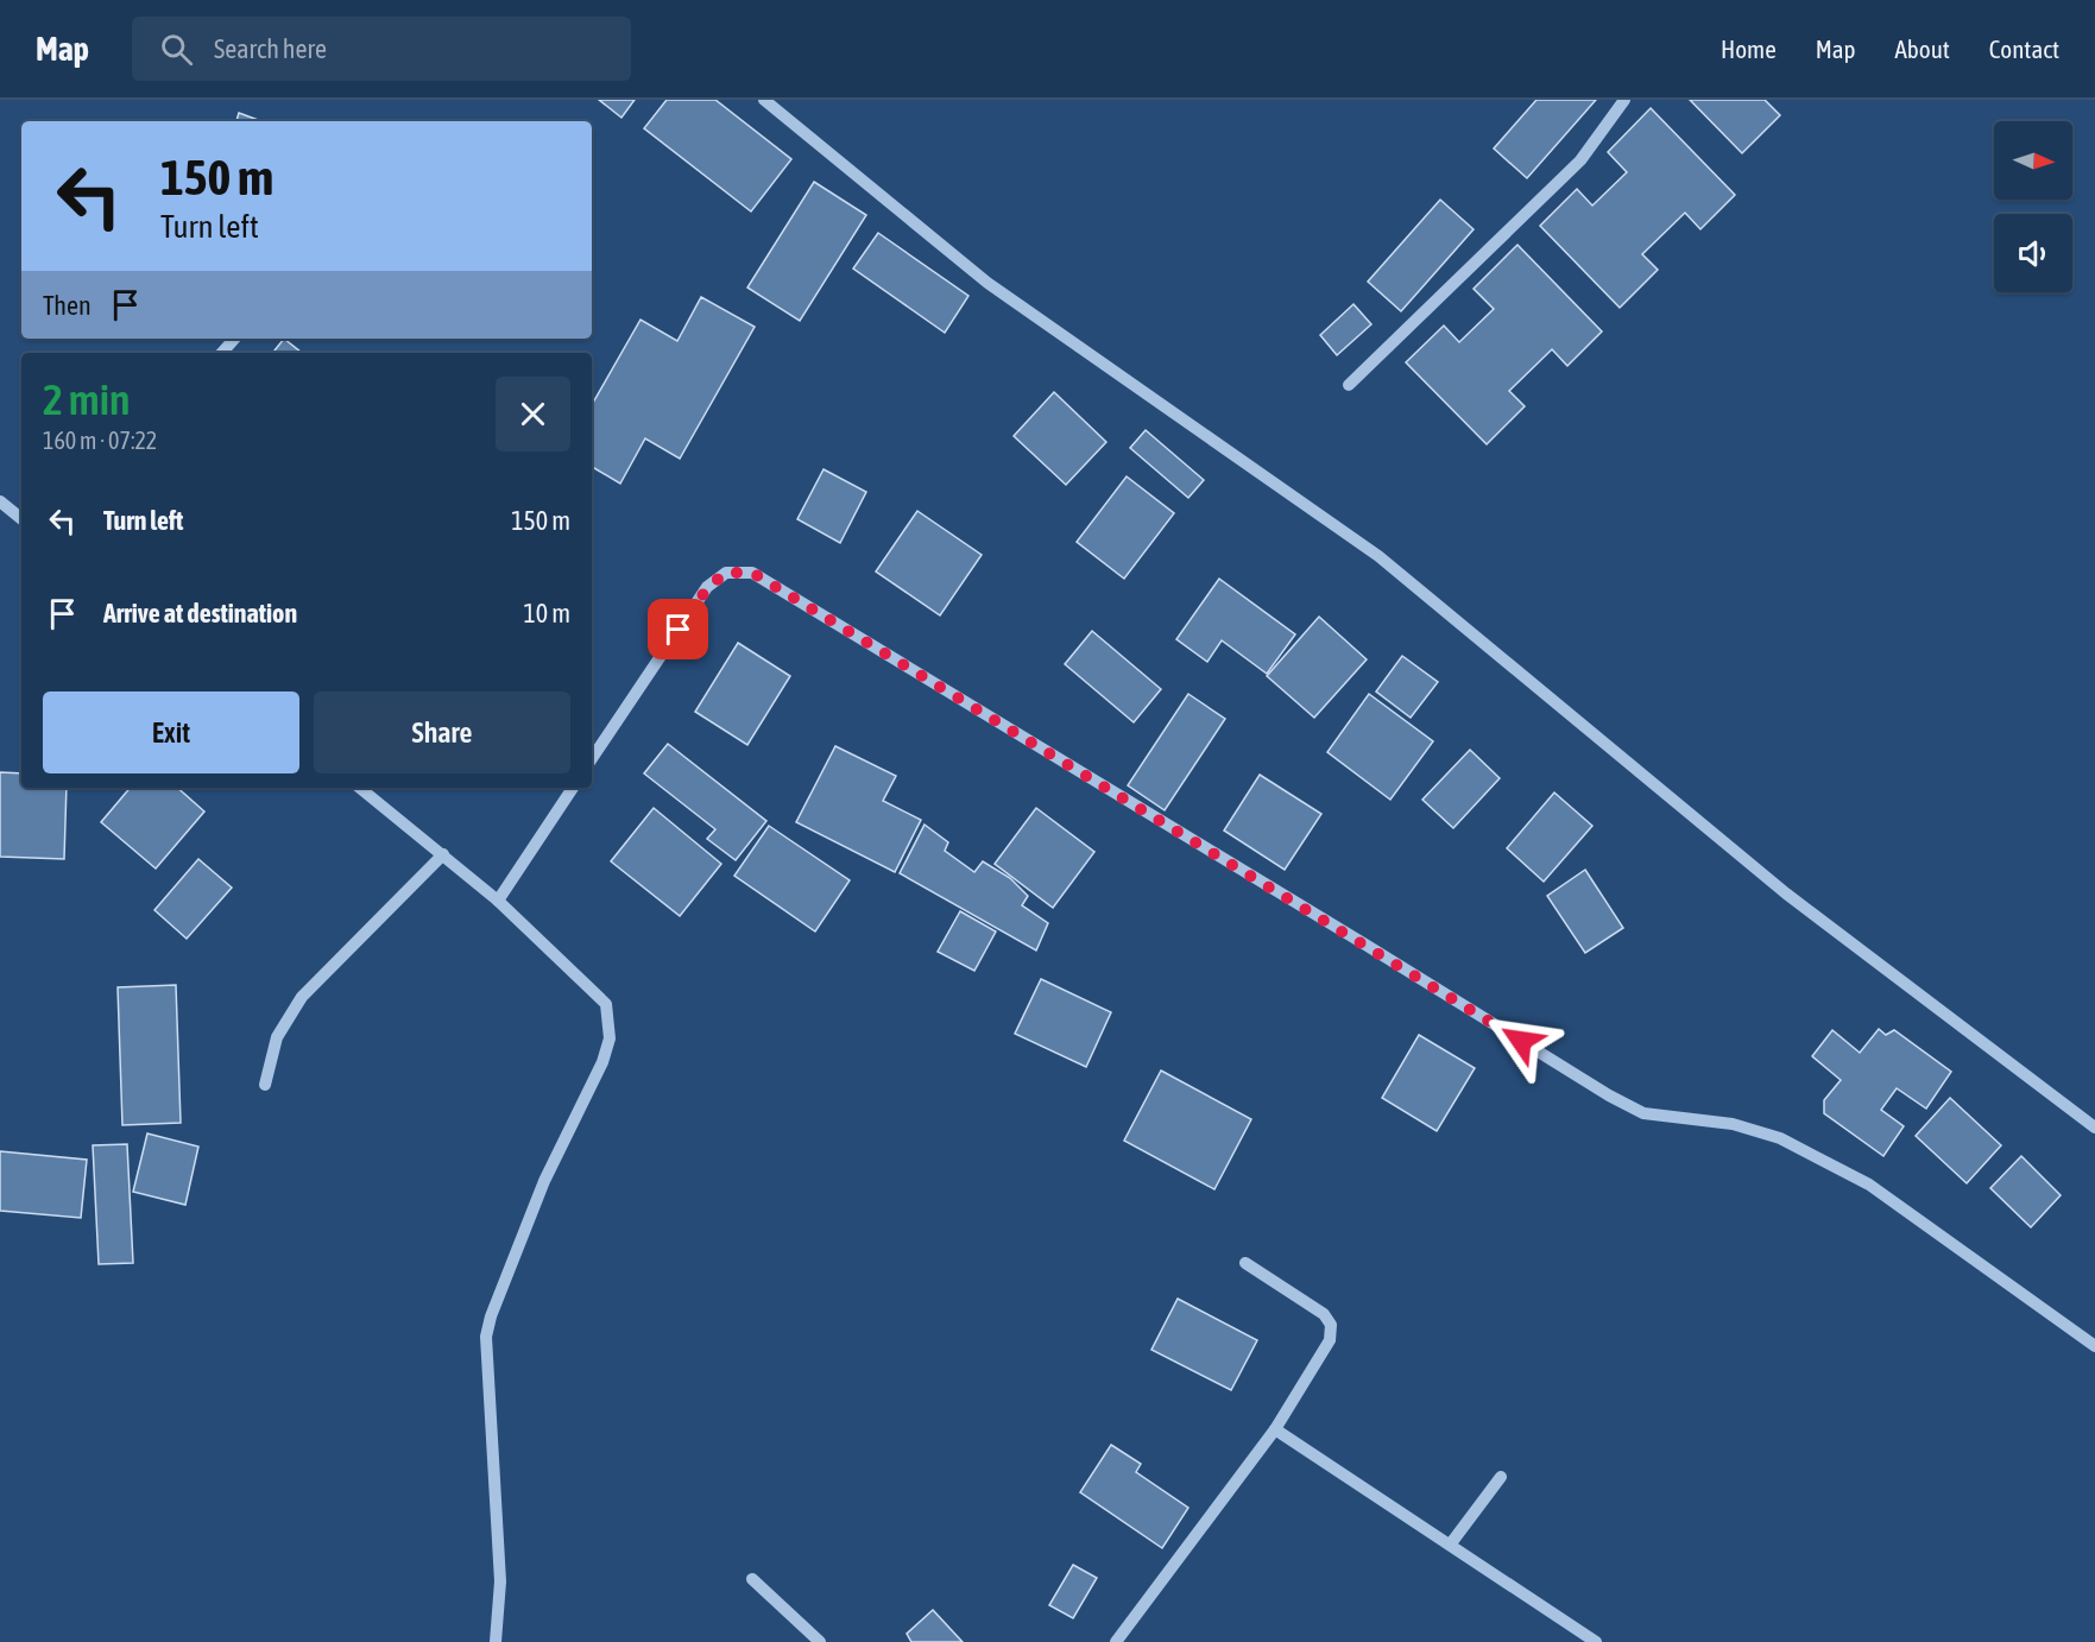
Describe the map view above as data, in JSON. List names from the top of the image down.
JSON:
{
  "north": "right",
  "page": {
    "header": "Map",
    "search": "Search here",
    "nav": [
      "Home",
      "Map",
      "About",
      "Contact"
    ],
    "turn": ["150 m", "Turn left"],
    "then": "Then",
    "heading": ["2 min", "160 m · 07:22"],
    "list": [
      {
        "name": "Turn left",
        "value": "150 m"
      },
      {
        "name": "Arrive at destination",
        "value": "10 m"
      }
    ],
    "buttons": ["Exit", "Share"]
  }
}
